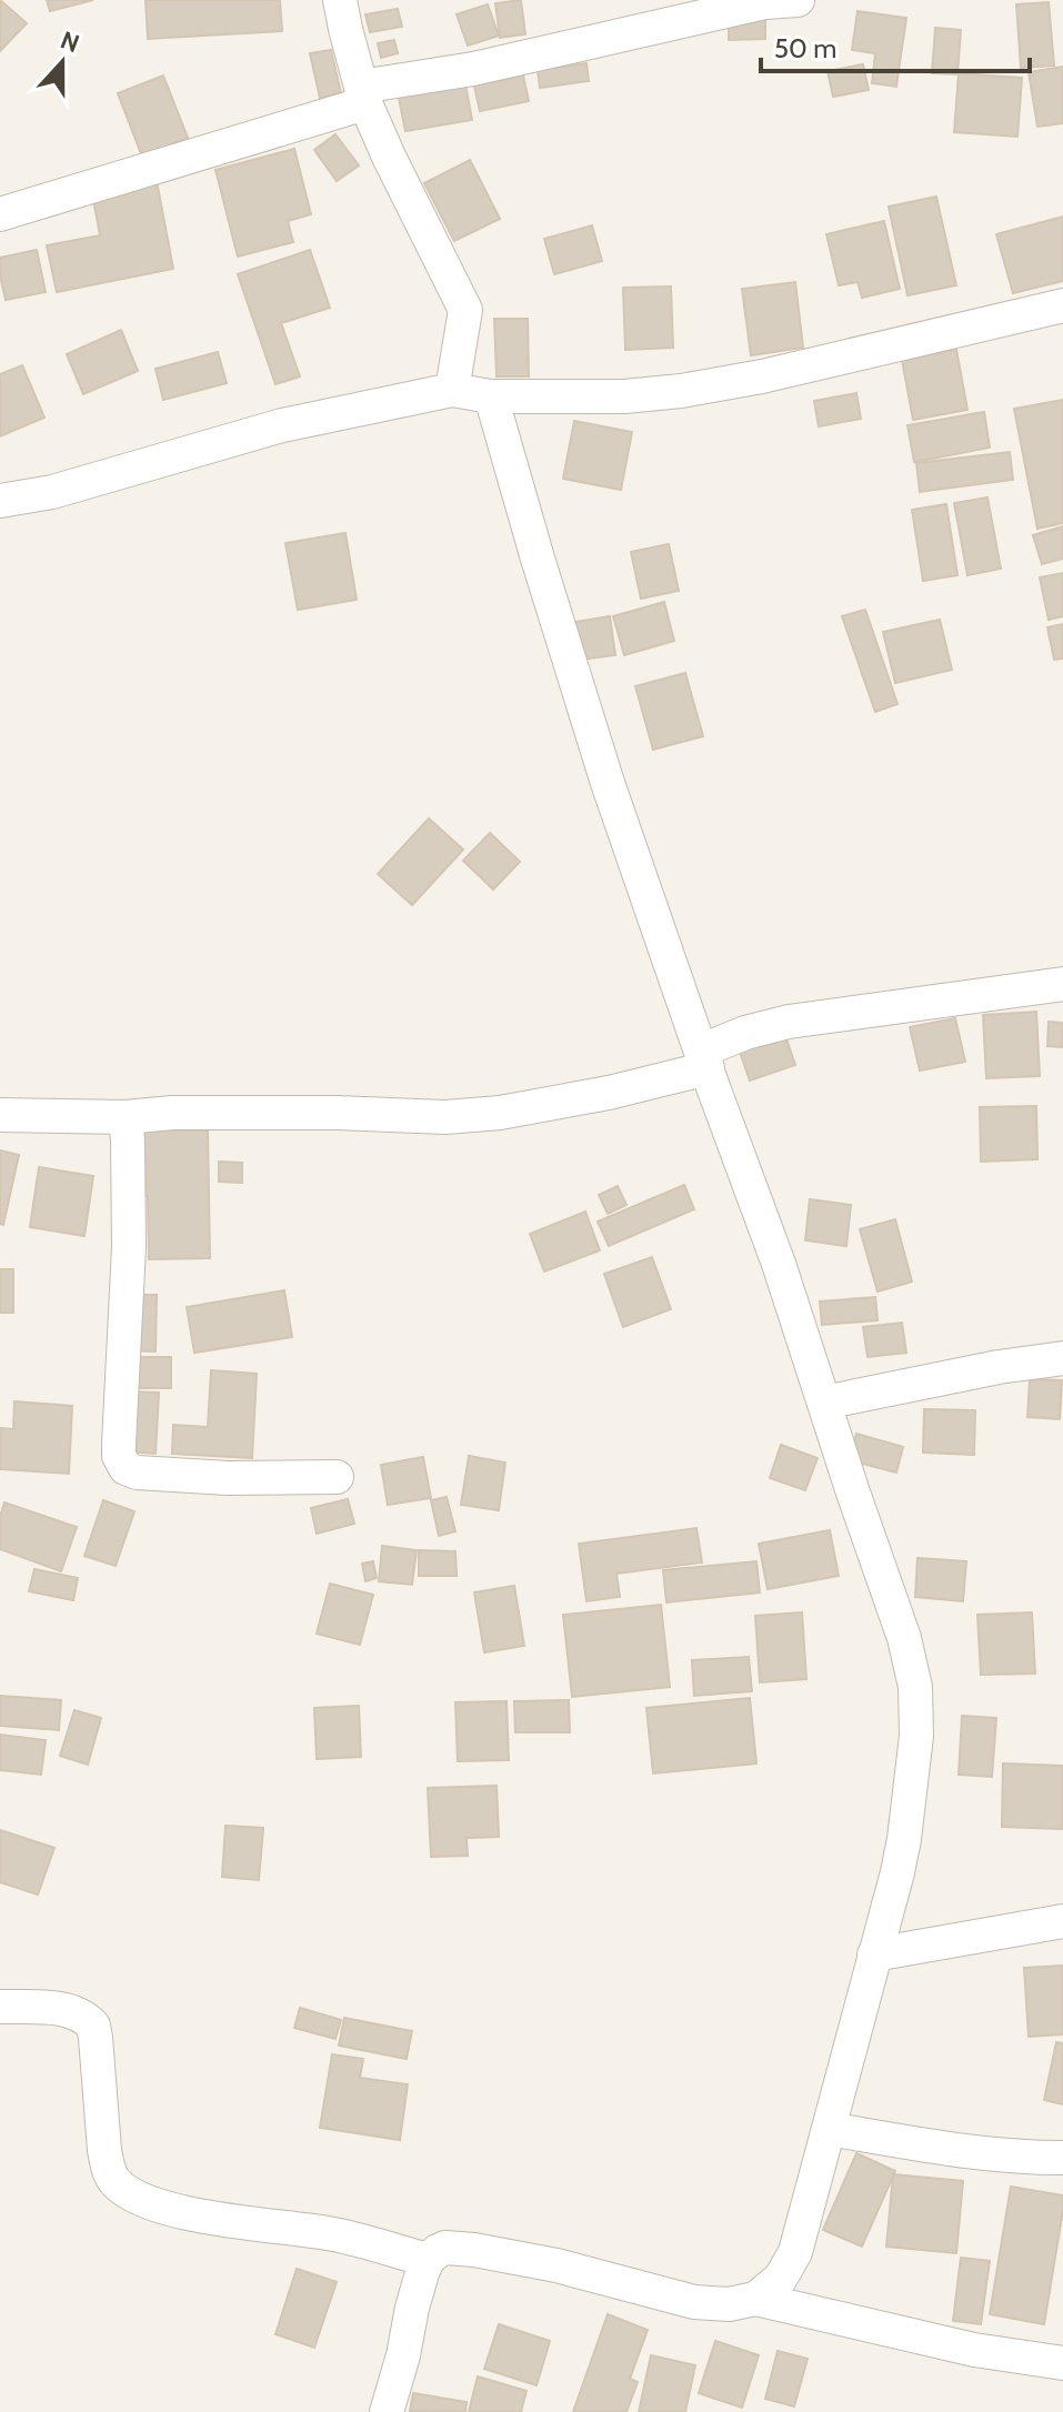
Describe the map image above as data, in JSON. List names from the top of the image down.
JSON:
{
  "scale_bar": "50 m",
  "north": "top"
}
